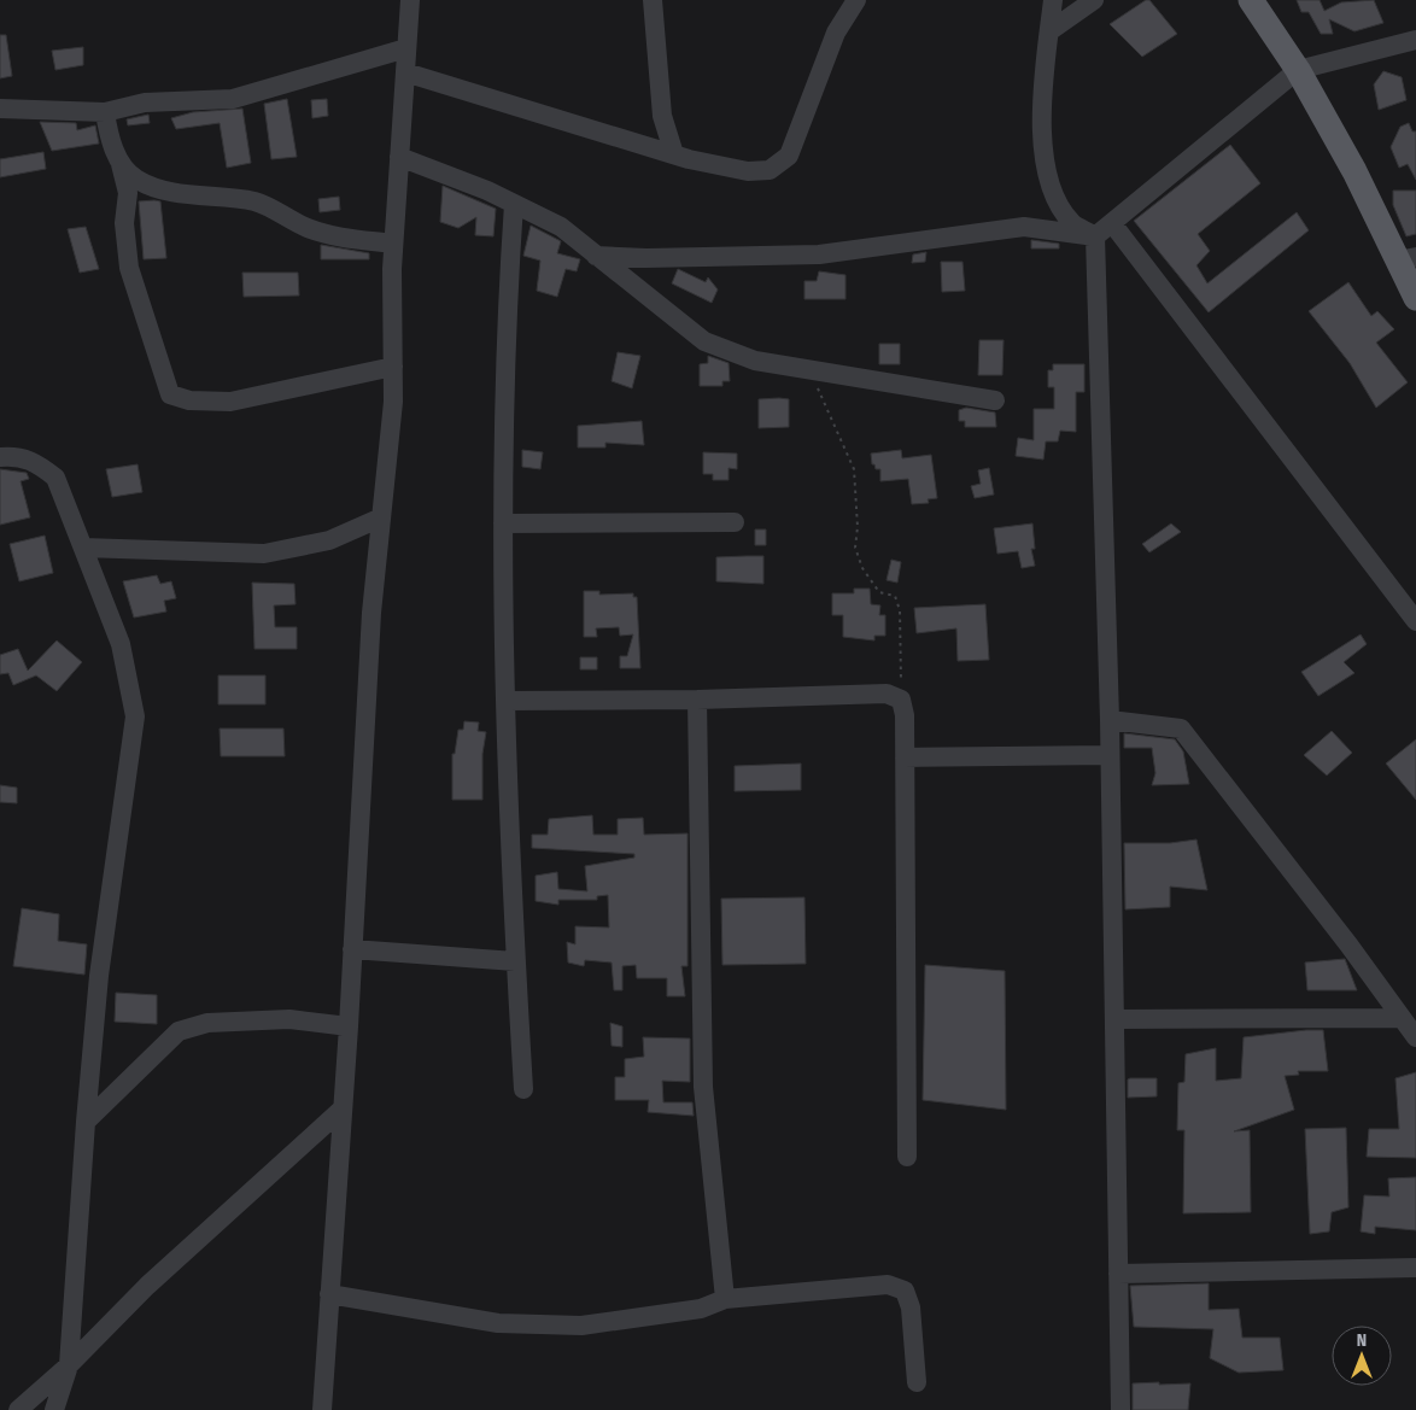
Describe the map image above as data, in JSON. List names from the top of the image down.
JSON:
{
  "north": "top"
}
